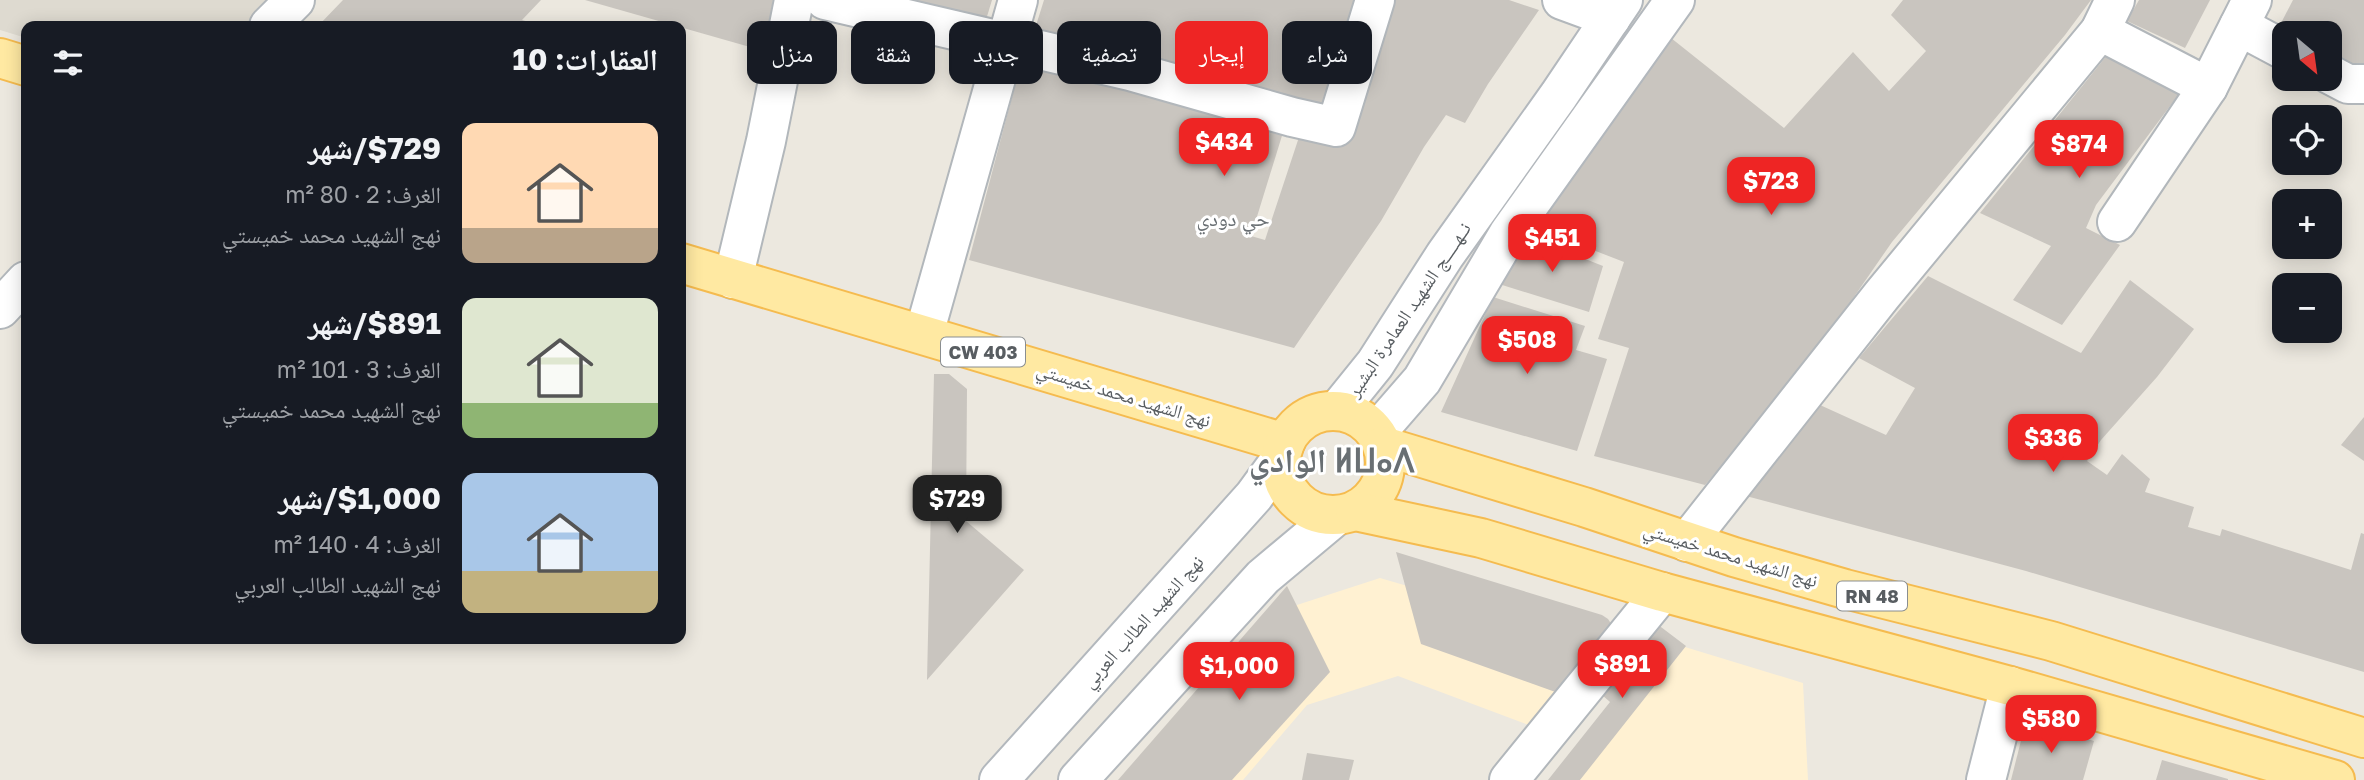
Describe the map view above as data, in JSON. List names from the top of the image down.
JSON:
{
  "streets": {
    "main road": ["CW 403", "نهج الشهيد محمد خميستي", "RN 48"],
    "street": ["نــهـــــج الشهيد العمامرة البشير", "نهج الشهيد الطالب العربي"]
  },
  "crossings": [
    ["نــهـــــج الشهيد العمامرة البشير", "نهج الشهيد محمد خميستي"],
    ["نــهـــــج الشهيد العمامرة البشير", "RN 48"],
    ["نــهـــــج الشهيد العمامرة البشير", "نهج الشهيد الطالب العربي"],
    ["نهج الشهيد محمد خميستي", "RN 48"],
    ["نهج الشهيد محمد خميستي", "نهج الشهيد الطالب العربي"],
    ["RN 48", "نهج الشهيد الطالب العربي"]
  ],
  "districts": ["حي دودي", "الوادي ⵍⵡⴰⴷ"],
  "north": "bottom right",
  "page": {
    "map_buttons": ["+", "−"],
    "chip": [
      "شراء",
      "إيجار",
      "تصفية",
      "جديد",
      "شقة",
      "منزل"
    ],
    "heading": "العقارات: 10",
    "list": [
      {
        "name": "$729/شهر",
        "note": "الغرف: 2 · 80 m² · نهج الشهيد محمد خميستي"
      },
      {
        "name": "$891/شهر",
        "note": "الغرف: 3 · 101 m² · نهج الشهيد محمد خميستي"
      },
      {
        "name": "$1,000/شهر",
        "note": "الغرف: 4 · 140 m² · نهج الشهيد الطالب العربي"
      }
    ],
    "price": [
      "$434",
      "$874",
      "$723",
      "$451",
      "$508",
      "$336",
      "$729",
      "$891",
      "$1,000",
      "$580"
    ]
  }
}
